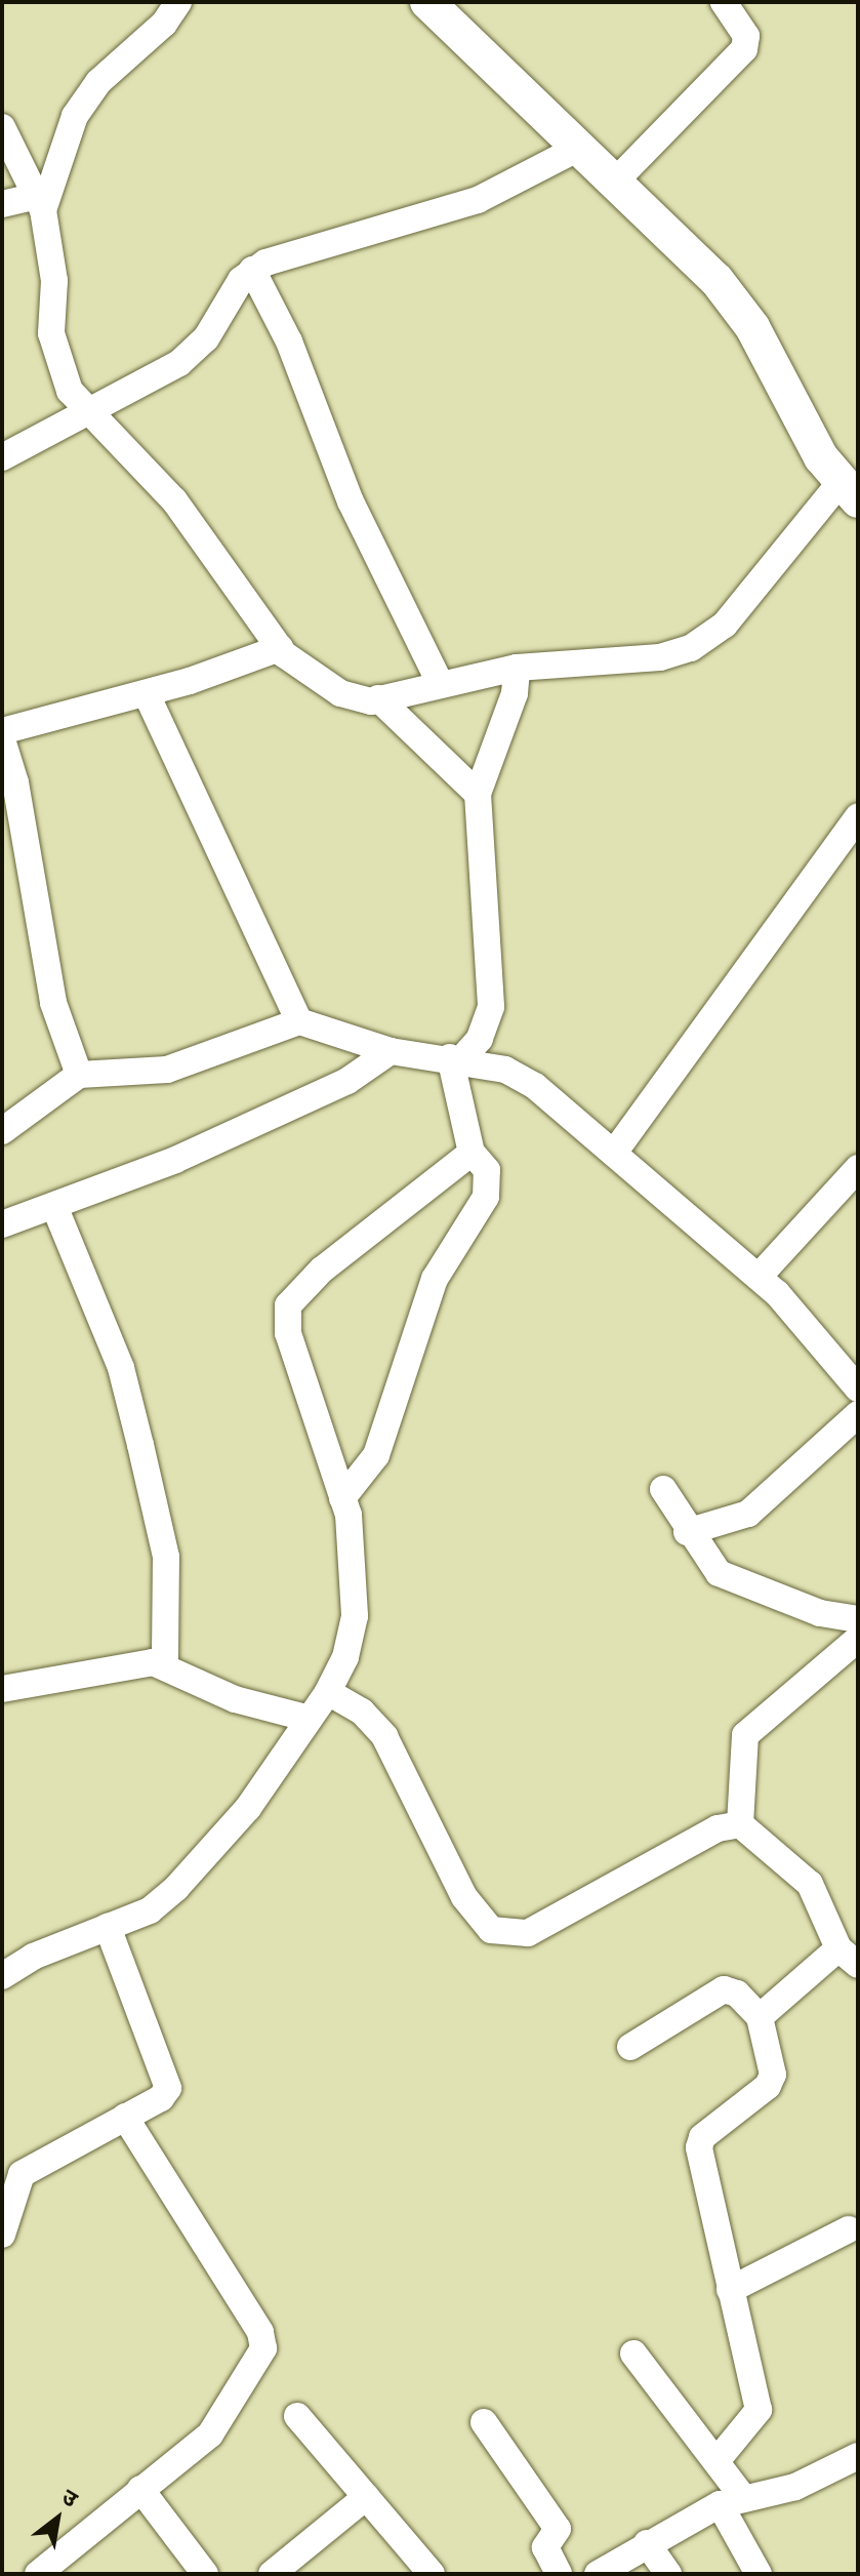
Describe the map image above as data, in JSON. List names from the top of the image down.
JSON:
{
  "north": "top right"
}
